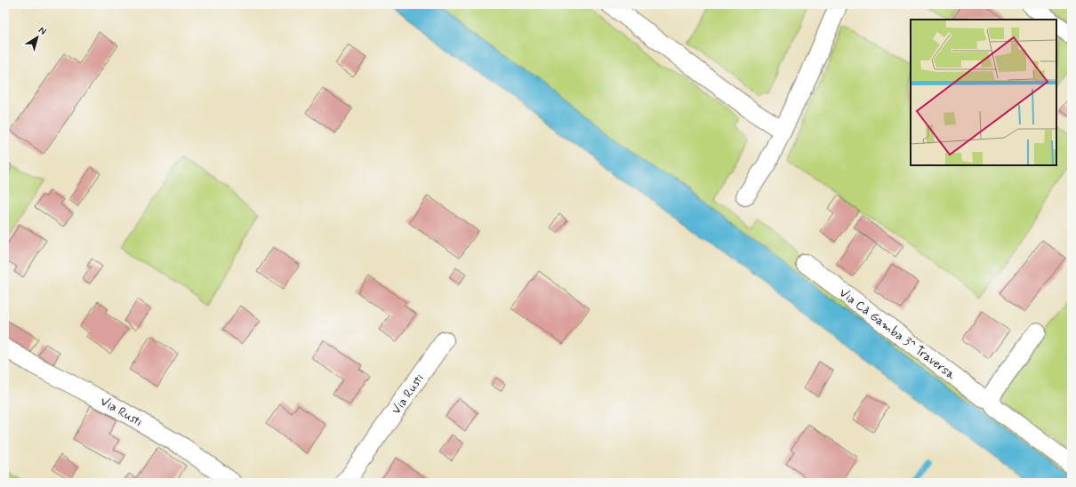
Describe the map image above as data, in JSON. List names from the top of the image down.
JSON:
{
  "streets": {
    "street": ["Via Cà Gamba 3^ Traversa", "Via Rusti"]
  },
  "north": "top right"
}
